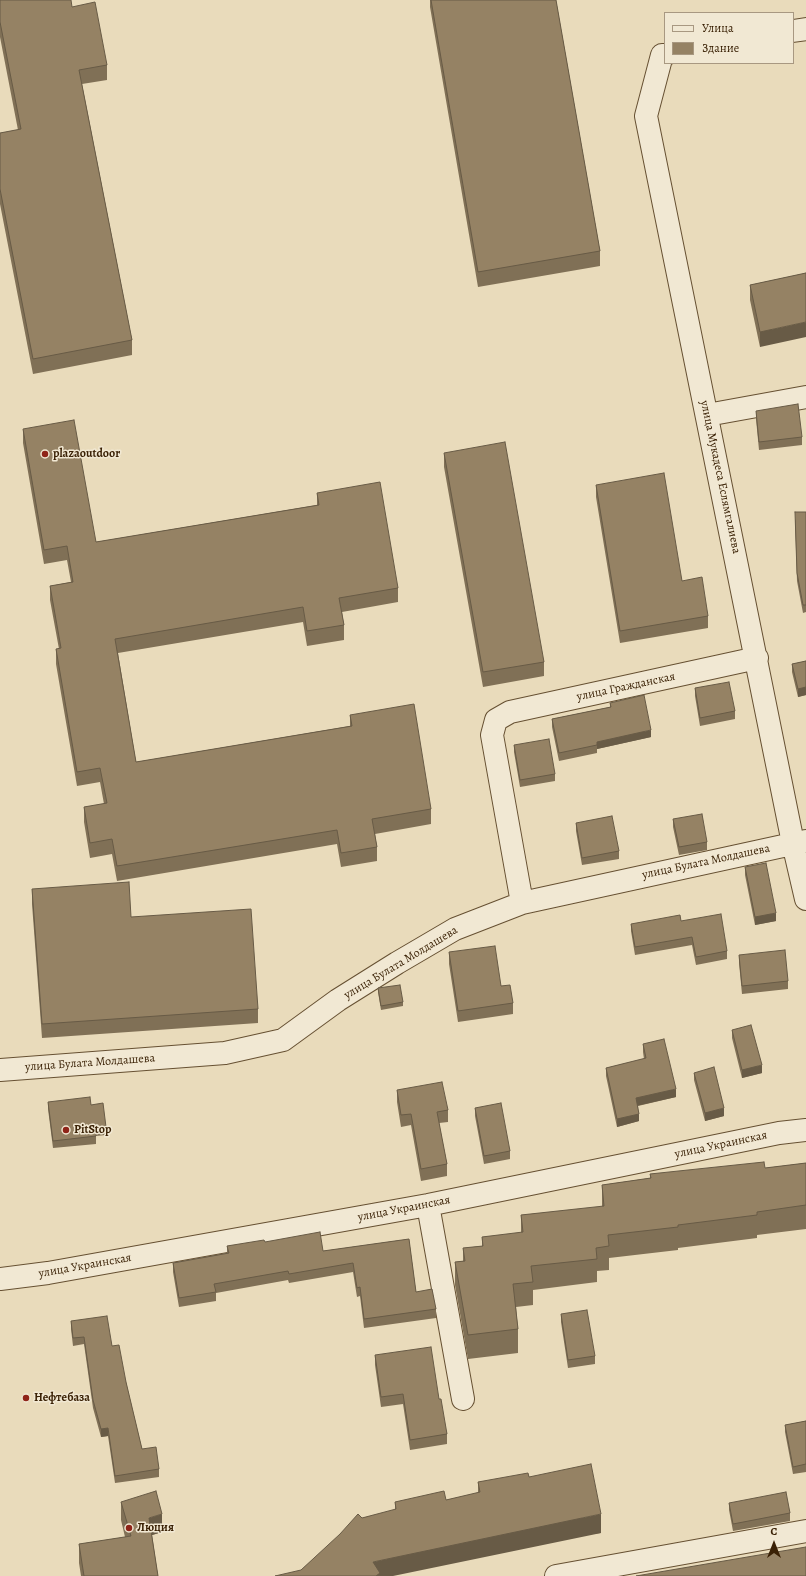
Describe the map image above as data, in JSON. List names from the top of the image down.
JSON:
{
  "streets": {
    "street": [
      "улица Мукадеса Еслямгалиева",
      "улица Гражданская",
      "улица Булата Молдашева",
      "улица Украинская"
    ]
  },
  "crossings": [
    ["улица Мукадеса Еслямгалиева", "улица Гражданская"],
    ["улица Мукадеса Еслямгалиева", "улица Булата Молдашева"],
    ["улица Гражданская", "улица Булата Молдашева"]
  ],
  "places": [
    "plazaoutdoor",
    "PitStop",
    "Нефтебаза",
    "Люция"
  ],
  "legend": ["Улица", "Здание"],
  "north": "top"
}
